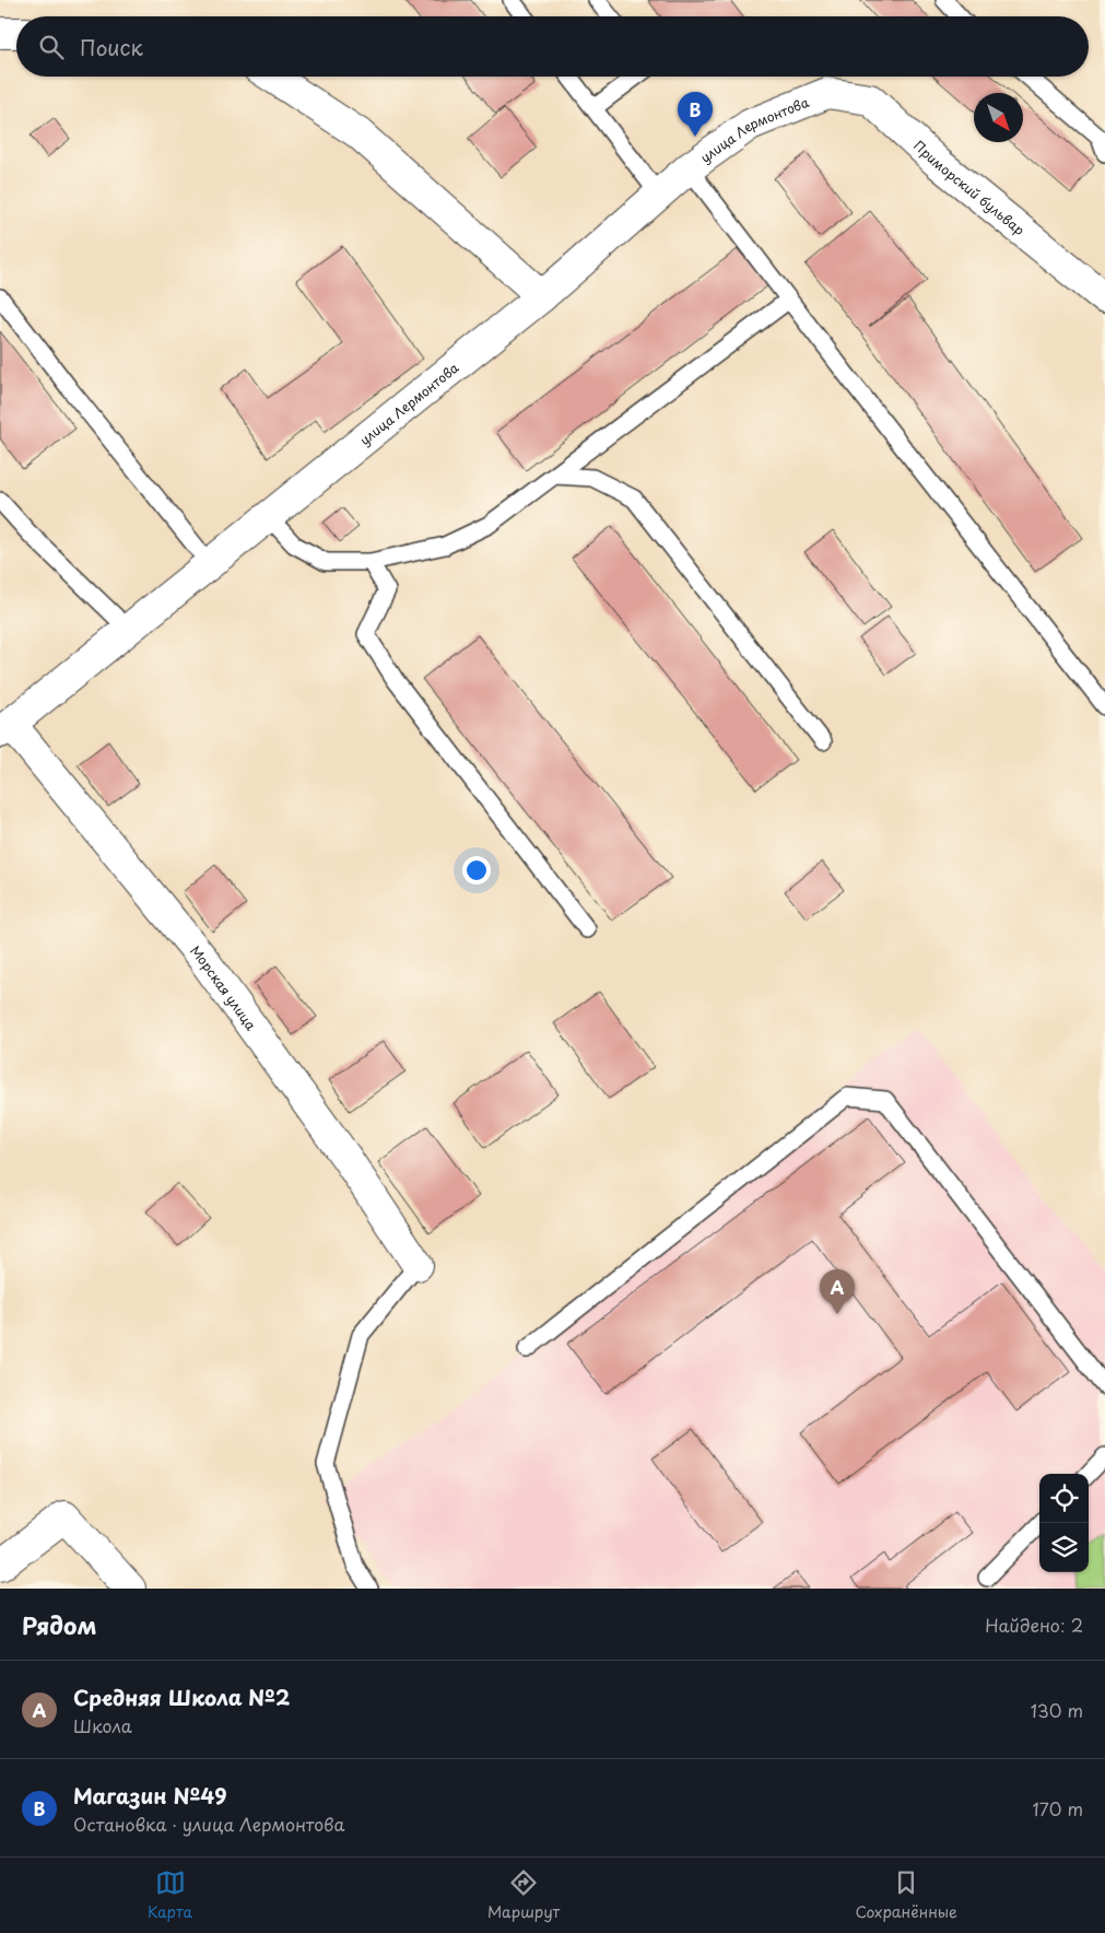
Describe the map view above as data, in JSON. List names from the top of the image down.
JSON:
{
  "streets": {
    "street": ["улица Лермонтова", "Приморский бульвар", "Морская улица"]
  },
  "crossings": [
    ["улица Лермонтова", "Приморский бульвар"],
    ["улица Лермонтова", "Морская улица"]
  ],
  "north": "bottom right",
  "page": {
    "search": "Поиск",
    "pins": ["B", "A"],
    "heading": ["Рядом", "Найдено: 2"],
    "list": [
      {
        "mark": "A",
        "name": "Средняя Школа №2",
        "note": "Школа",
        "value": "130 m"
      },
      {
        "mark": "B",
        "name": "Магазин №49",
        "note": "Остановка · улица Лермонтова",
        "value": "170 m"
      }
    ],
    "nav": ["Карта", "Маршрут", "Сохранённые"]
  }
}
